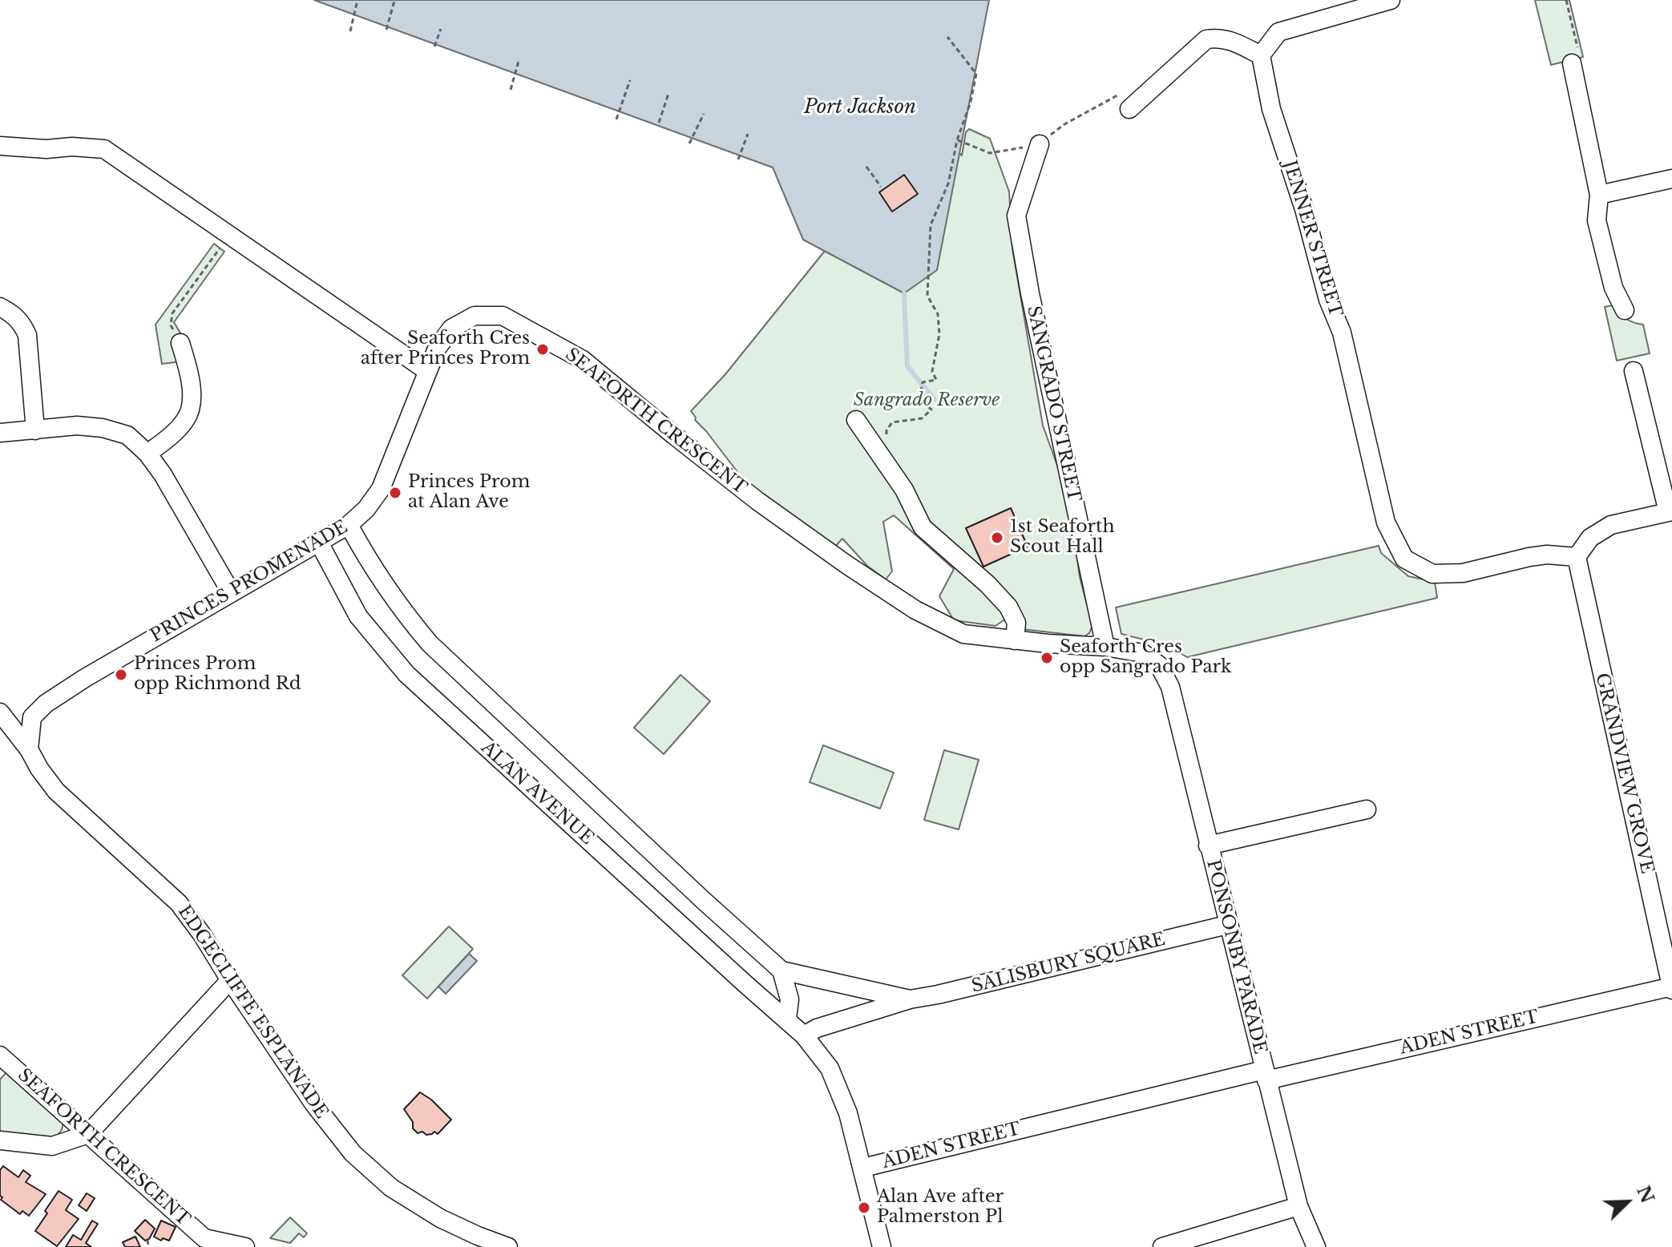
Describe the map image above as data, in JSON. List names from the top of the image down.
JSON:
{
  "streets": {
    "street": [
      "JENNER STREET",
      "SANGRADO STREET",
      "SEAFORTH CRESCENT",
      "PRINCES PROMENADE",
      "GRANDVIEW GROVE",
      "ALAN AVENUE",
      "PONSONBY PARADE",
      "SALISBURY SQUARE",
      "EDGECLIFFE ESPLANADE",
      "ADEN STREET"
    ]
  },
  "crossings": [
    ["JENNER STREET", "GRANDVIEW GROVE"],
    ["SANGRADO STREET", "SEAFORTH CRESCENT"],
    ["SANGRADO STREET", "PONSONBY PARADE"],
    ["SEAFORTH CRESCENT", "PRINCES PROMENADE"],
    ["SEAFORTH CRESCENT", "PONSONBY PARADE"],
    ["PRINCES PROMENADE", "ALAN AVENUE"],
    ["PRINCES PROMENADE", "EDGECLIFFE ESPLANADE"],
    ["GRANDVIEW GROVE", "ADEN STREET"],
    ["ALAN AVENUE", "SALISBURY SQUARE"],
    ["ALAN AVENUE", "ADEN STREET"],
    ["PONSONBY PARADE", "SALISBURY SQUARE"],
    ["PONSONBY PARADE", "ADEN STREET"]
  ],
  "water": ["Port Jackson"],
  "parks": ["Sangrado Reserve"],
  "places": [
    "Seaforth Cres after Princes Prom",
    "Princes Prom at Alan Ave",
    "1st Seaforth Scout Hall",
    "Seaforth Cres opp Sangrado Park",
    "Princes Prom opp Richmond Rd",
    "Alan Ave after Palmerston Pl"
  ],
  "north": "top right"
}
